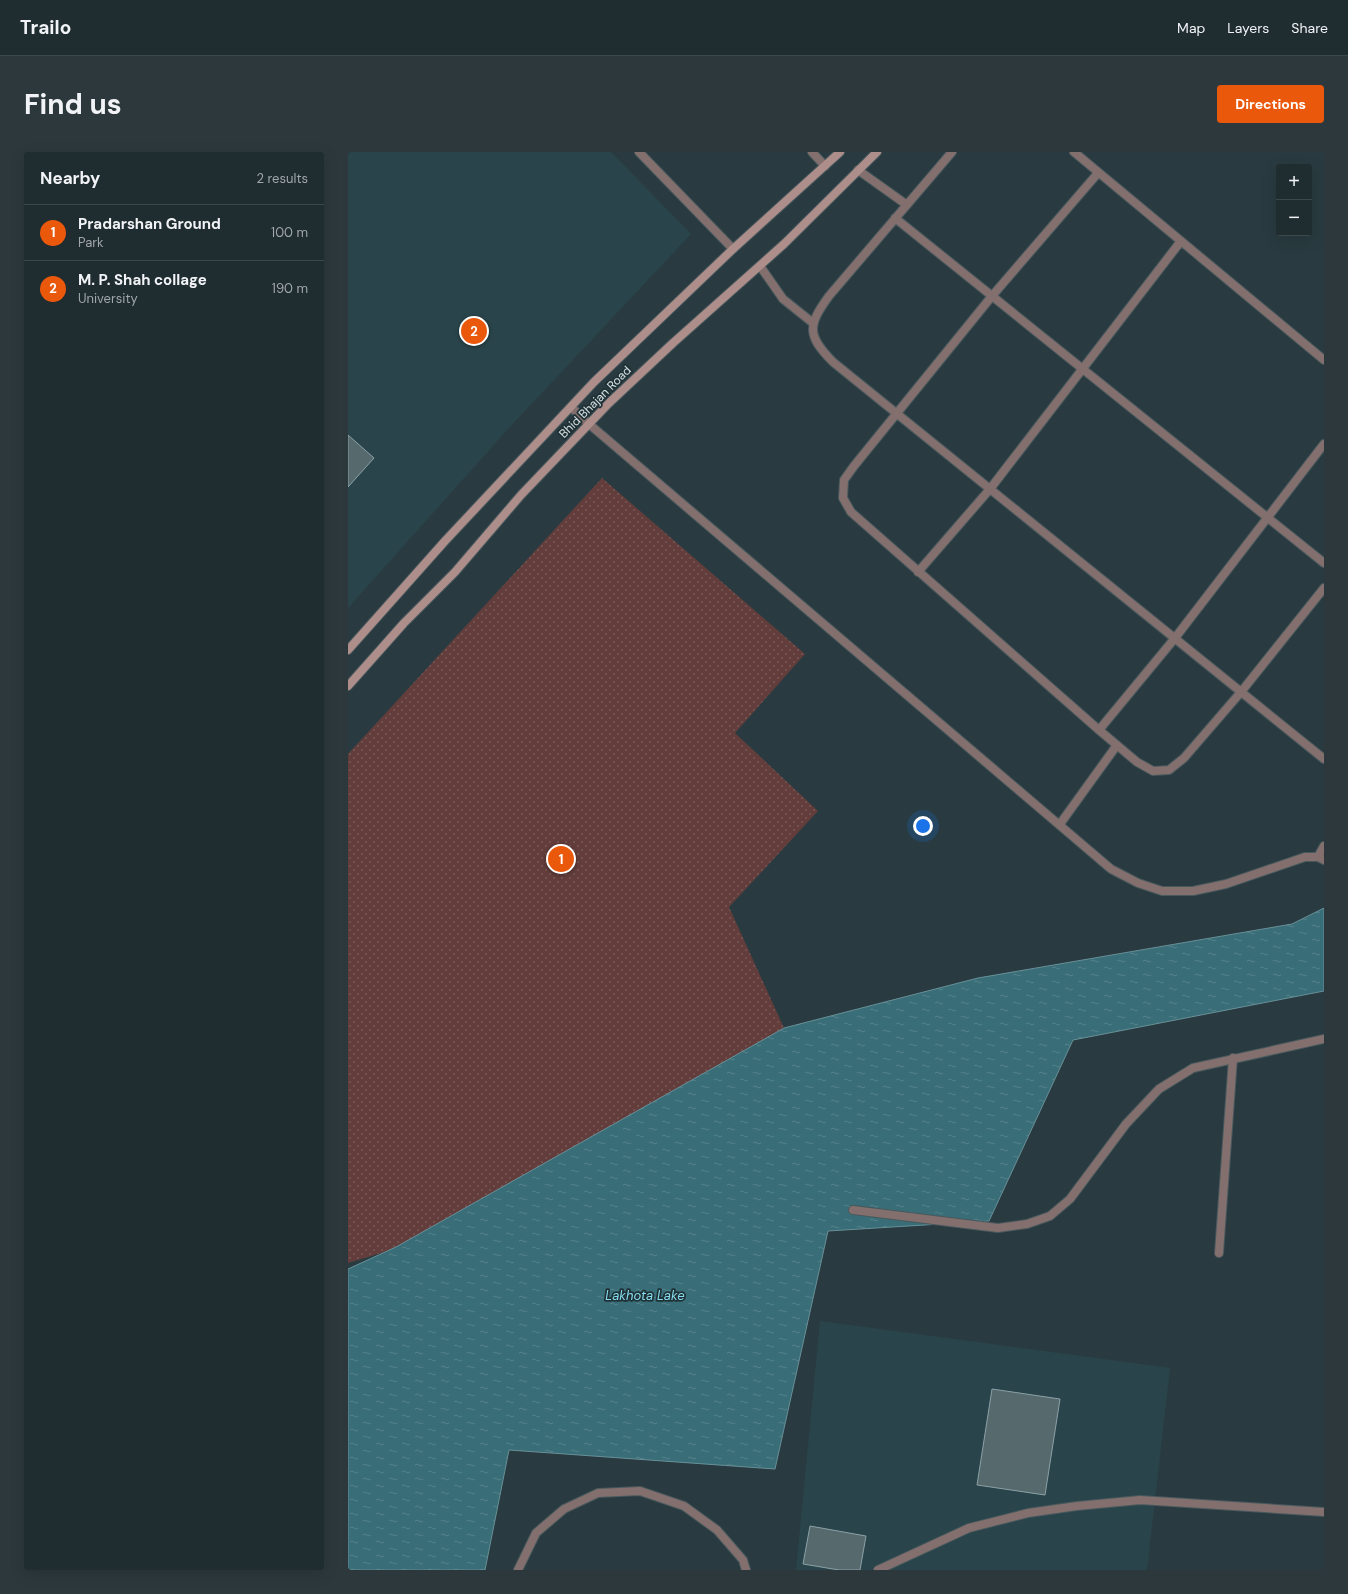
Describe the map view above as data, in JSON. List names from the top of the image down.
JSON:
{
  "streets": {
    "main road": ["Bhid Bhajan Road"]
  },
  "water": ["Lakhota Lake"],
  "page": {
    "header": "Trailo",
    "nav": ["Map", "Layers", "Share"],
    "buttons": "Directions",
    "title": "Find us",
    "heading": ["Nearby", "2 results"],
    "map_buttons": ["+", "−"],
    "list": [
      {
        "mark": "1",
        "name": "Pradarshan Ground",
        "note": "Park",
        "value": "100 m"
      },
      {
        "mark": "2",
        "name": "M. P. Shah collage",
        "note": "University",
        "value": "190 m"
      }
    ],
    "pins": ["2", "1"]
  }
}
